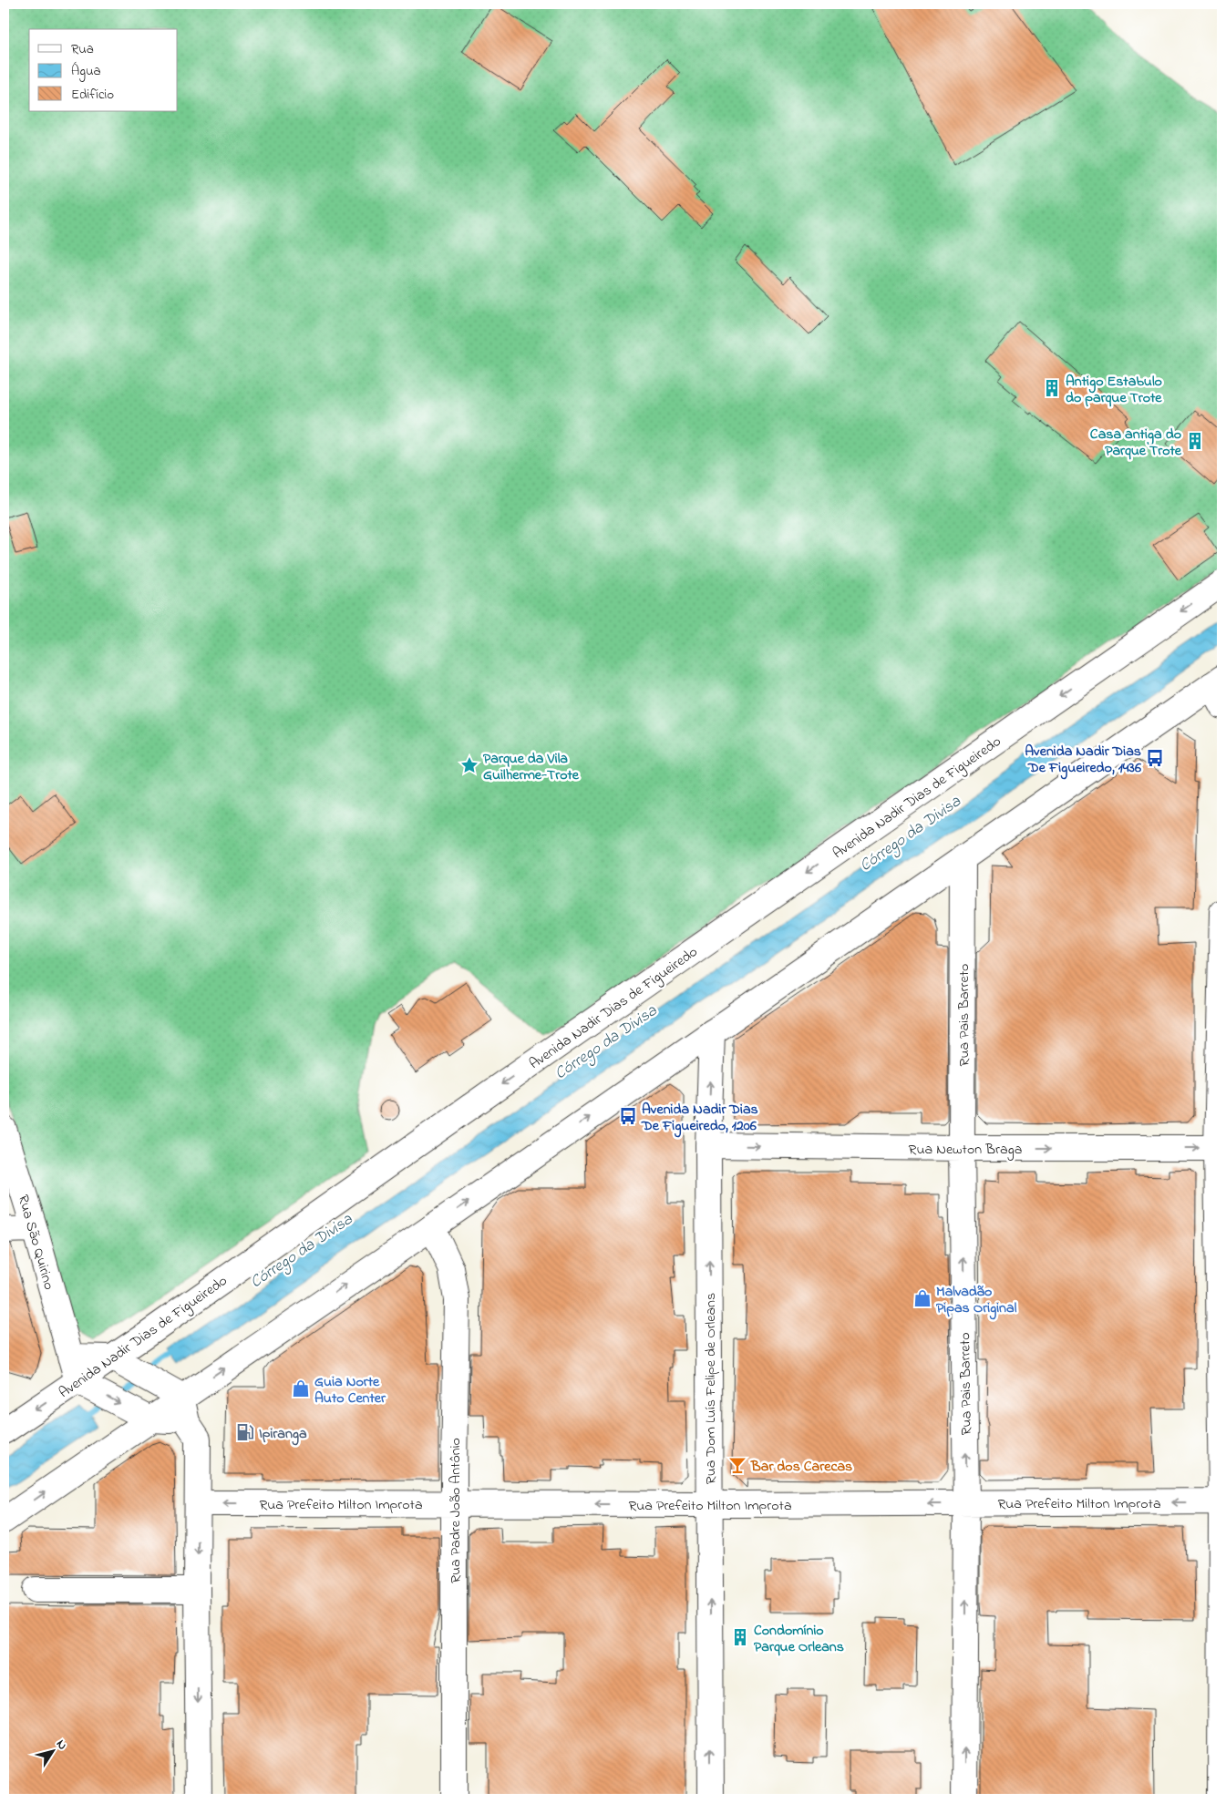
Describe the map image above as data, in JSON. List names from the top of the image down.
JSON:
{
  "streets": {
    "street": [
      "Avenida Nadir Dias de Figueiredo",
      "Rua Pais Barreto",
      "Rua Newton Braga",
      "Rua São Quirino",
      "Rua Dom Luís Felipe de Orleans",
      "Rua Prefeito Milton Improta",
      "Rua Padre João Antônio"
    ]
  },
  "crossings": [
    ["Avenida Nadir Dias de Figueiredo", "Rua São Quirino"],
    ["Rua Pais Barreto", "Rua Newton Braga"],
    ["Rua Pais Barreto", "Rua Prefeito Milton Improta"],
    ["Rua Newton Braga", "Rua Dom Luís Felipe de Orleans"],
    ["Rua Dom Luís Felipe de Orleans", "Rua Prefeito Milton Improta"],
    ["Rua Prefeito Milton Improta", "Rua Padre João Antônio"]
  ],
  "one_way": [
    "Rua Pais Barreto",
    "Rua Newton Braga",
    "Rua Dom Luís Felipe de Orleans",
    "Rua Prefeito Milton Improta"
  ],
  "water": ["Córrego da Divisa"],
  "places": {
    "building": ["Antigo Estabulo do parque Trote", "Casa antiga do Parque Trote", "Condomínio Parque Orleans"],
    "bus stop": ["Avenida Nadir Dias De Figueiredo, 1436", "Avenida Nadir Dias De Figueiredo, 1206"],
    "place": ["Parque da Vila Guilherme-Trote"],
    "shop": ["Malvadão Pipas Original", "Guia Norte Auto Center"],
    "fuel station": ["Ipiranga"],
    "bar": ["Bar dos Carecas"]
  },
  "legend": ["Rua", "Água", "Edifício"],
  "north": "top right"
}
